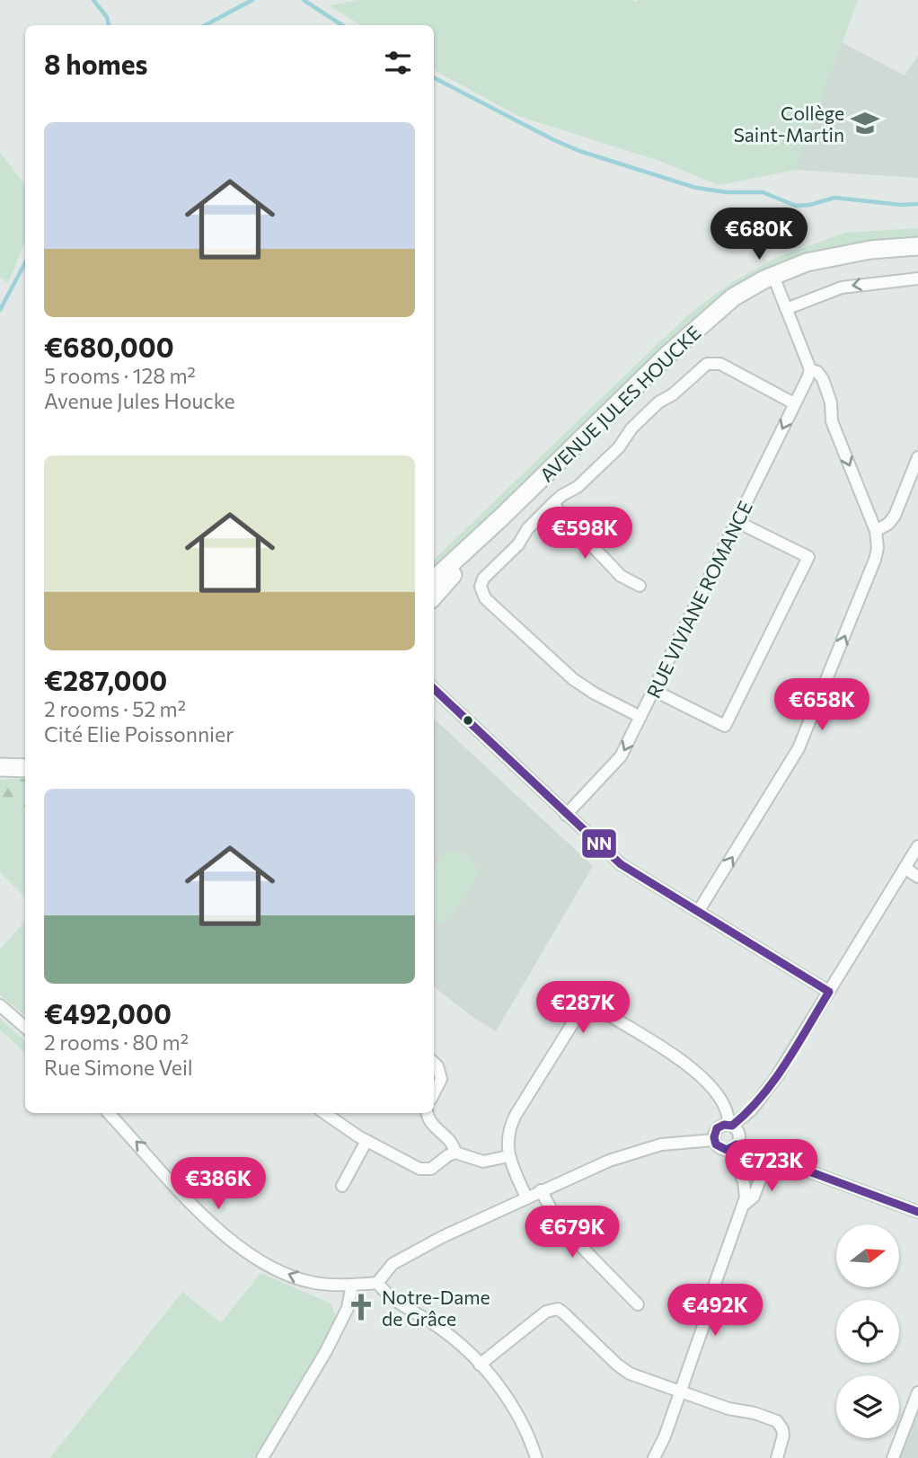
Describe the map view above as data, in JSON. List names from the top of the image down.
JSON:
{
  "streets": {
    "main road": ["AVENUE JULES HOUCKE"],
    "street": ["RUE VIVIANE ROMANCE"]
  },
  "one_way": ["RUE VIVIANE ROMANCE"],
  "places": {
    "school or university": ["Collège Saint-Martin"],
    "church": ["Notre-Dame de Grâce"]
  },
  "lines": ["transit line NN"],
  "north": "right",
  "page": {
    "heading": "8 homes",
    "list": [
      {
        "name": "€680,000",
        "note": "5 rooms · 128 m² · Avenue Jules Houcke"
      },
      {
        "name": "€287,000",
        "note": "2 rooms · 52 m² · Cité Elie Poissonnier"
      },
      {
        "name": "€492,000",
        "note": "2 rooms · 80 m² · Rue Simone Veil"
      }
    ],
    "price": [
      "€680K",
      "€598K",
      "€658K",
      "€287K",
      "€723K",
      "€386K",
      "€679K",
      "€492K"
    ]
  }
}
